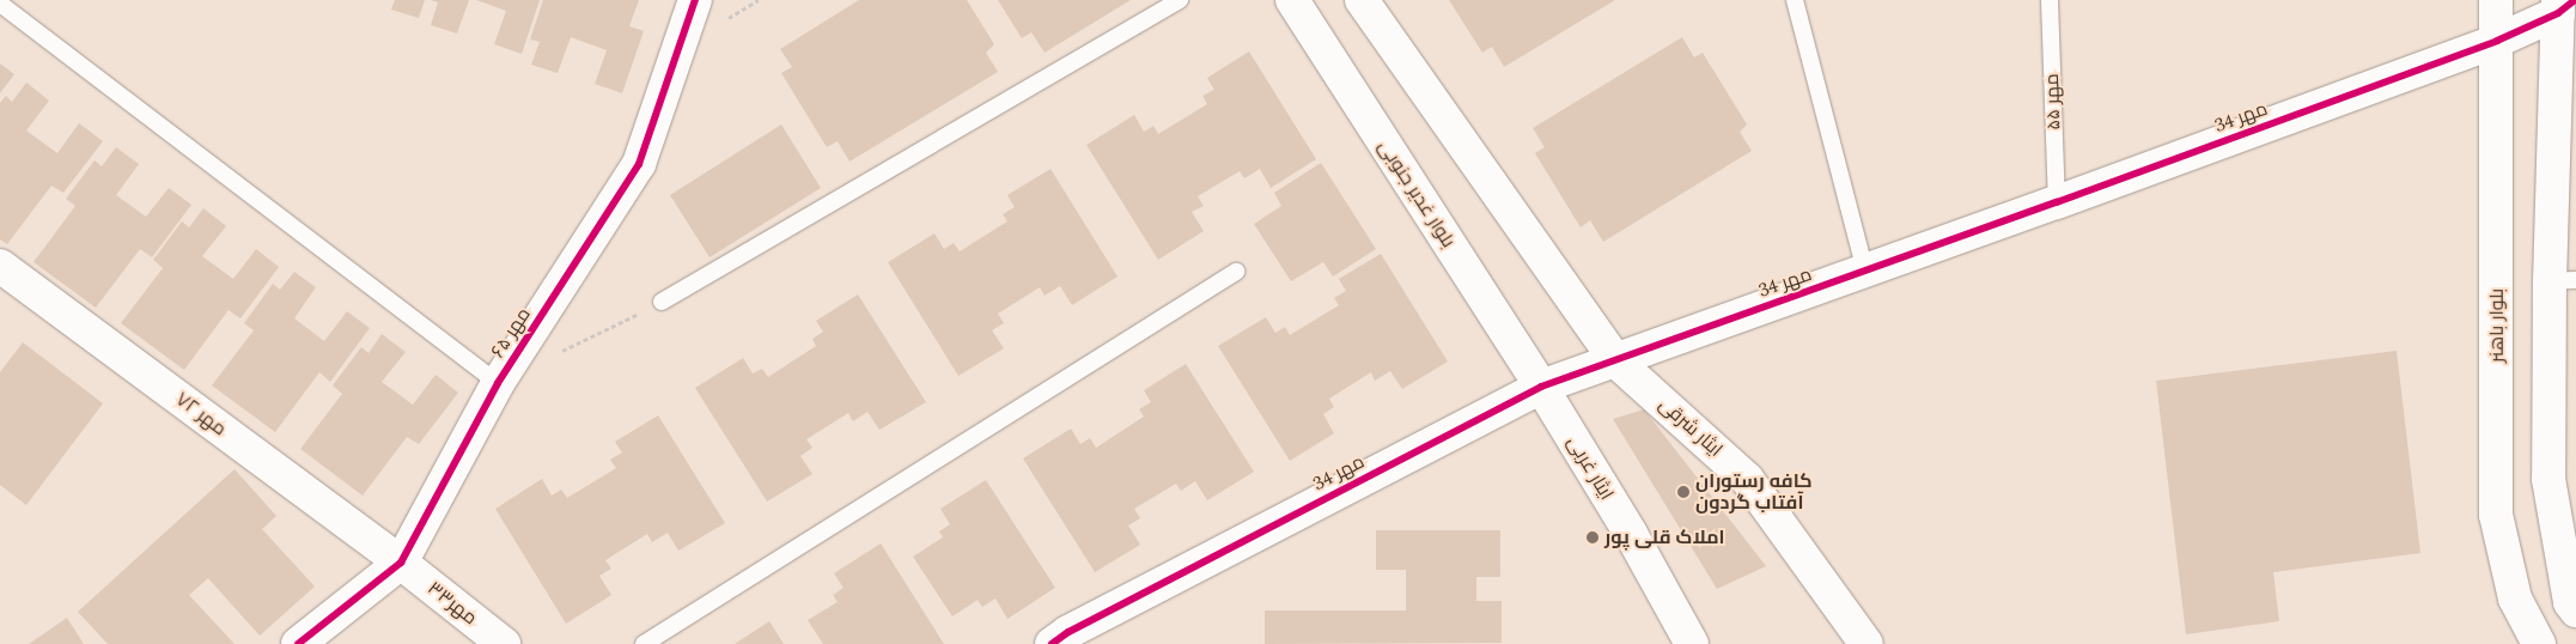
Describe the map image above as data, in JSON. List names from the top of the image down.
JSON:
{
  "streets": {
    "street": [
      "مهر 34",
      "بلوار غدیر جنوبی",
      "بلوار باهنر",
      "مهر ۶۵",
      "مهر ۷۲",
      "ایثار شرقی",
      "ایثار غربی",
      "مهر۳۳"
    ],
    "lane": ["مهر ۵۵"]
  },
  "crossings": [
    ["مهر ۵۵", "مهر 34"],
    ["مهر 34", "بلوار غدیر جنوبی"],
    ["مهر 34", "بلوار باهنر"],
    ["مهر 34", "ایثار شرقی"],
    ["مهر 34", "ایثار غربی"],
    ["بلوار غدیر جنوبی", "ایثار غربی"],
    ["مهر ۶۵", "مهر ۷۲"],
    ["مهر ۶۵", "مهر۳۳"],
    ["مهر ۷۲", "مهر۳۳"]
  ],
  "places": ["کافه رستوران آفتاب گردون", "املاک قلی پور"]
}
